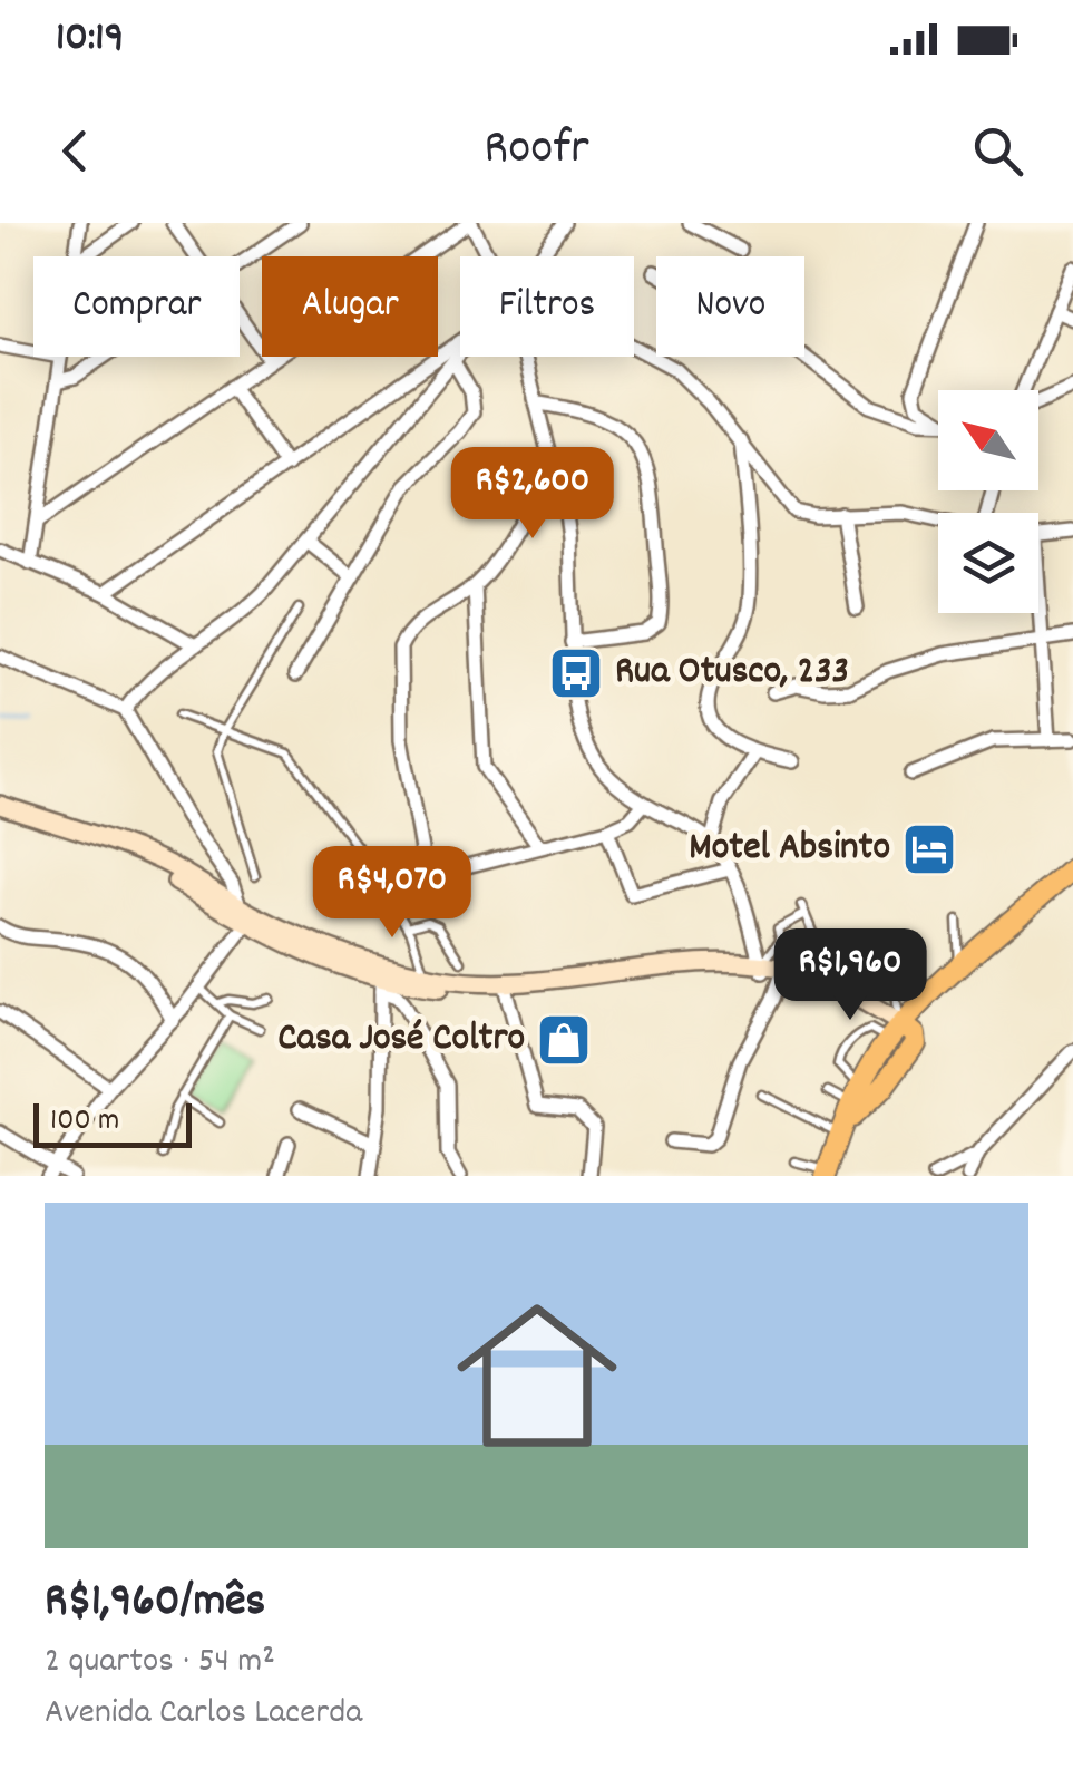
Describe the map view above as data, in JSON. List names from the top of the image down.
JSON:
{
  "places": {
    "bus stop": ["Rua Otusco, 233"],
    "hotel": ["Motel Absinto"],
    "shop": ["Casa José Coltro"]
  },
  "scale_bar": "100 m",
  "north": "top left",
  "page": {
    "status": "10:19",
    "header": "Roofr",
    "chip": [
      "Comprar",
      "Alugar",
      "Filtros",
      "Novo"
    ],
    "price": ["R$2,600", "R$4,070", "R$1,960"],
    "scale": "100 m",
    "list": [
      {
        "name": "R$1,960/mês",
        "note": "2 quartos · 54 m² · Avenida Carlos Lacerda"
      }
    ]
  }
}
